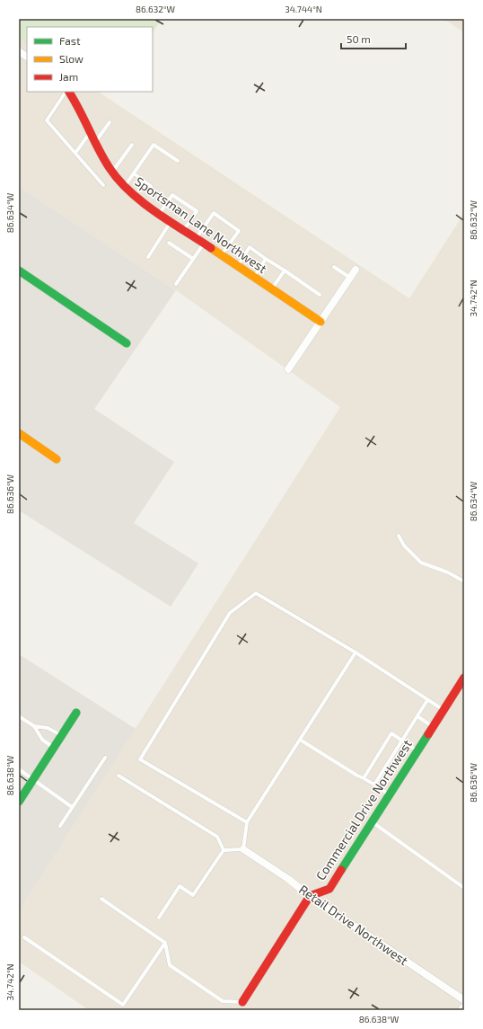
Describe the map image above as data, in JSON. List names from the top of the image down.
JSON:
{
  "streets": {
    "street": ["Sportsman Lane Northwest", "Commercial Drive Northwest", "Retail Drive Northwest"]
  },
  "crossings": [
    ["Commercial Drive Northwest", "Retail Drive Northwest"]
  ],
  "legend": ["Fast", "Slow", "Jam"],
  "scale_bar": "50 m",
  "coordinates": [
    "86.632°W",
    "34.744°N",
    "86.634°W",
    "34.742°N",
    "86.636°W",
    "86.638°W"
  ]
}
